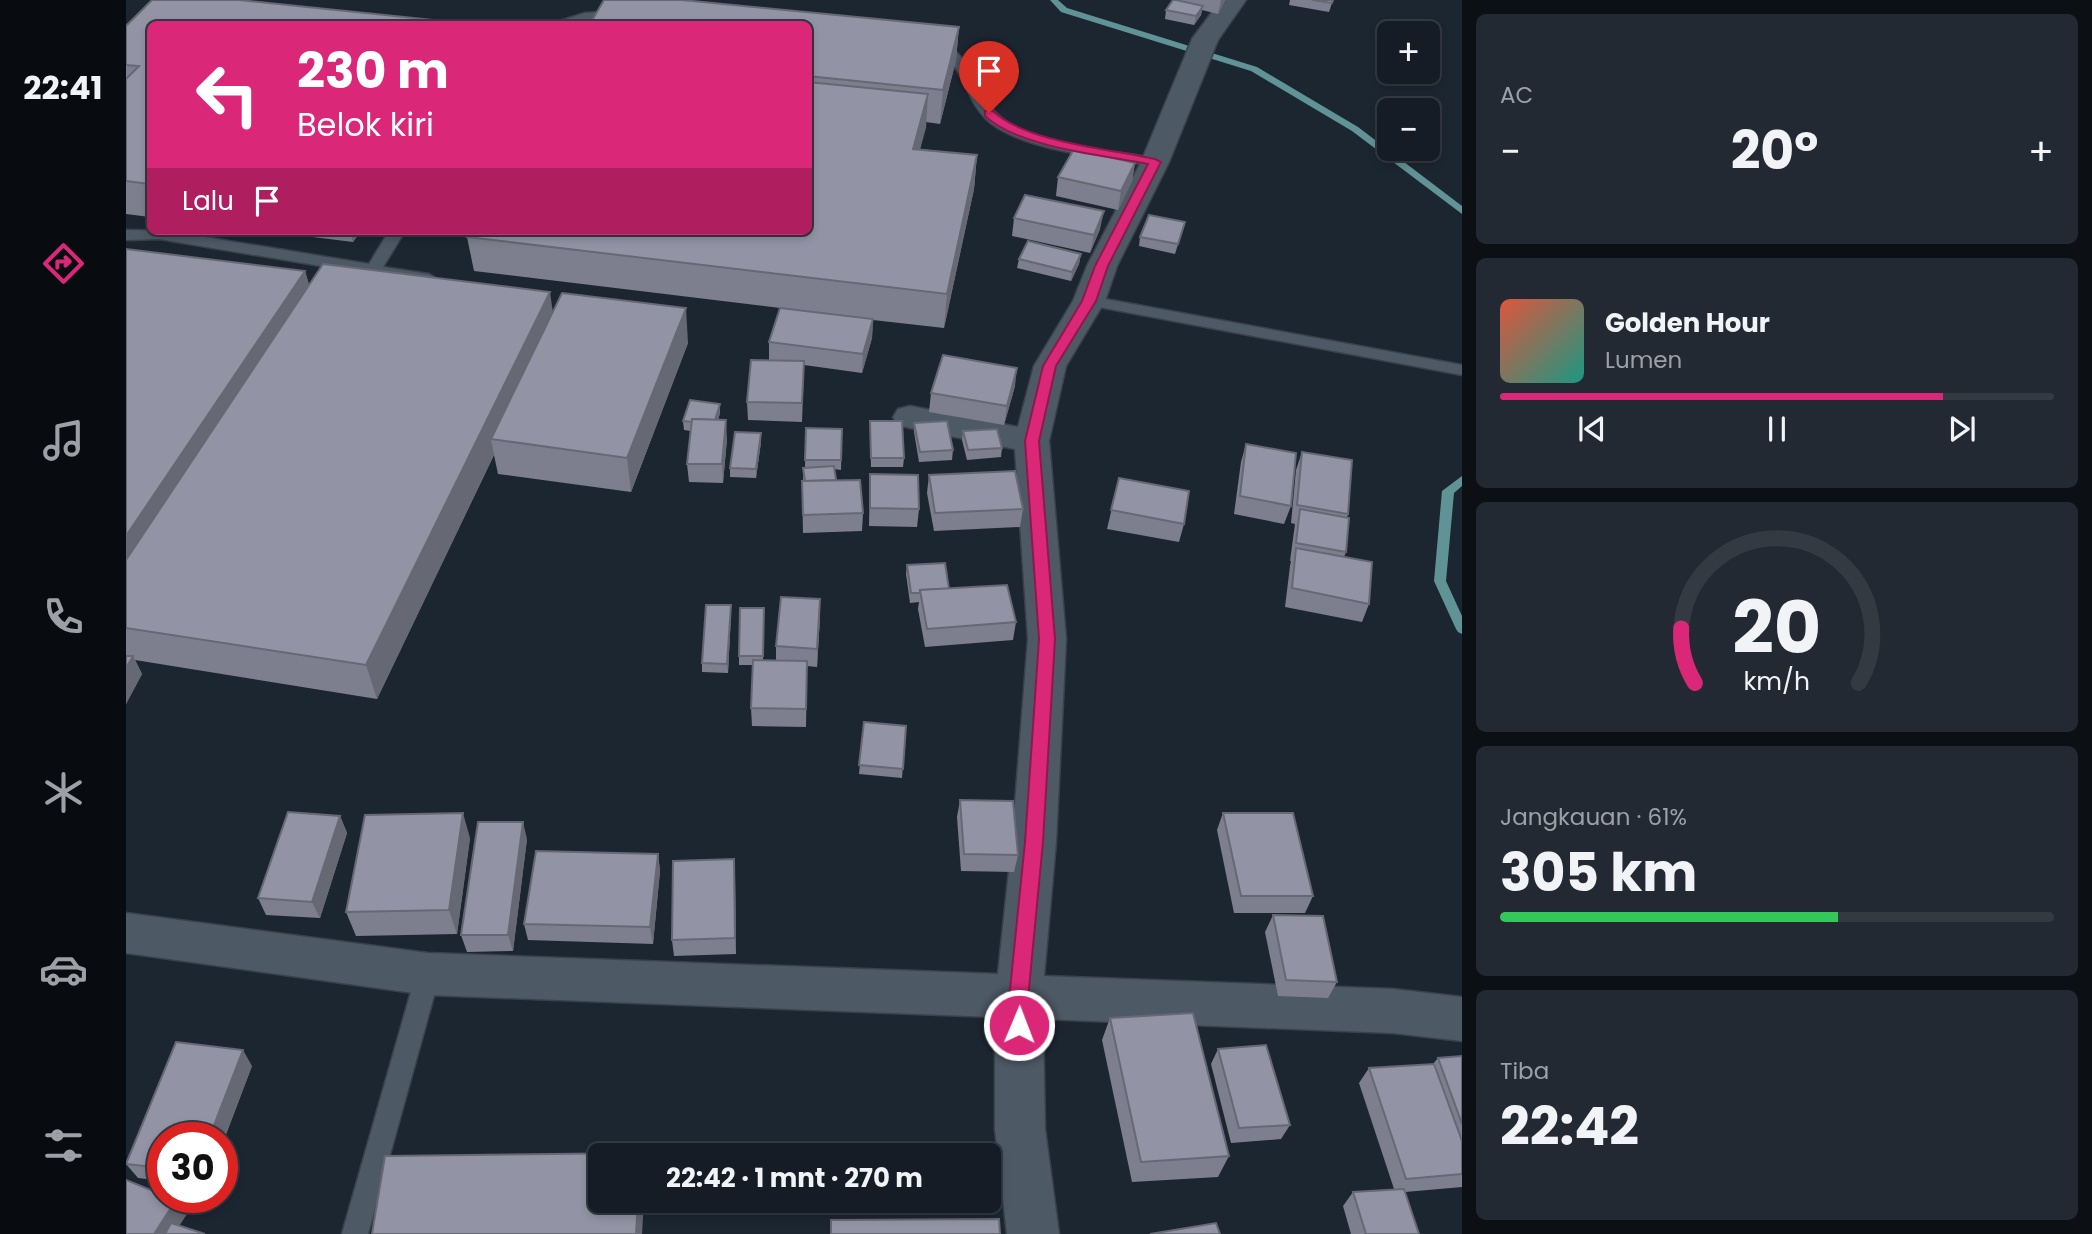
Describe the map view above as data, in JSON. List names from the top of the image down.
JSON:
{
  "page": {
    "tabs": "22:41",
    "tile": [
      "AC",
      ["Jangkauan · 61%", "305 km"],
      ["Tiba", "22:42"]
    ],
    "map_buttons": ["+", "−"],
    "turn": ["230 m", "Belok kiri"],
    "heat": ["−", "20°", "+"],
    "then": "Lalu",
    "song": ["Golden Hour", "Lumen"],
    "limit": "30",
    "trip": "22:42 · 1 mnt · 270 m",
    "gauge": ["20", "km/h"]
  }
}
